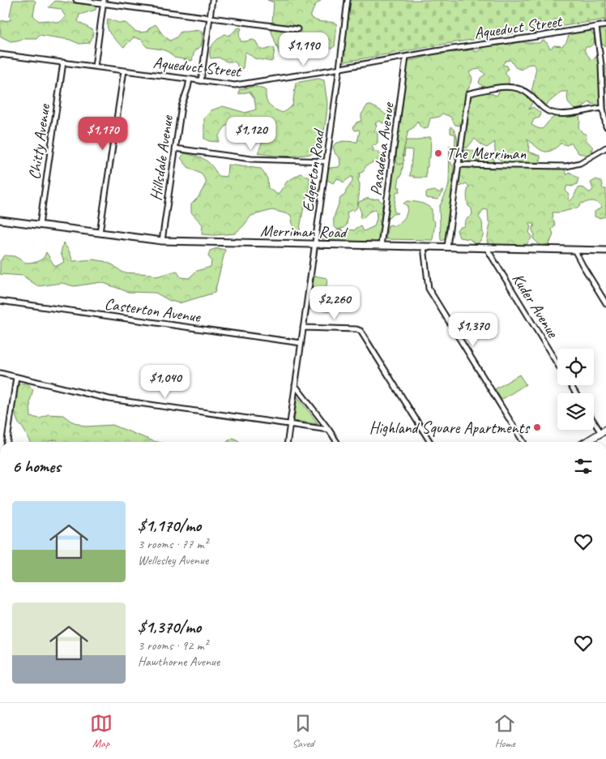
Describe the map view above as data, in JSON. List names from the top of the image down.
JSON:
{
  "streets": {
    "main road": ["Merriman Road"],
    "street": [
      "Aqueduct Street",
      "Chitty Avenue",
      "Pasadena Avenue",
      "Hillsdale Avenue",
      "Edgerton Road",
      "Kuder Avenue",
      "Casterton Avenue"
    ]
  },
  "crossings": [
    ["Aqueduct Street", "Chitty Avenue"],
    ["Aqueduct Street", "Pasadena Avenue"],
    ["Aqueduct Street", "Hillsdale Avenue"],
    ["Aqueduct Street", "Edgerton Road"],
    ["Chitty Avenue", "Merriman Road"],
    ["Pasadena Avenue", "Merriman Road"],
    ["Hillsdale Avenue", "Merriman Road"],
    ["Edgerton Road", "Merriman Road"],
    ["Edgerton Road", "Casterton Avenue"],
    ["Merriman Road", "Kuder Avenue"]
  ],
  "places": ["The Merriman", "Highland Square Apartments"],
  "page": {
    "price": [
      "$1,190",
      "$1,170",
      "$1,120",
      "$2,260",
      "$1,370",
      "$1,040"
    ],
    "heading": "6 homes",
    "list": [
      {
        "name": "$1,170/mo",
        "note": "3 rooms · 77 m² · Wellesley Avenue"
      },
      {
        "name": "$1,370/mo",
        "note": "3 rooms · 92 m² · Hawthorne Avenue"
      }
    ],
    "tabs": ["Map", "Saved", "Home"]
  }
}
